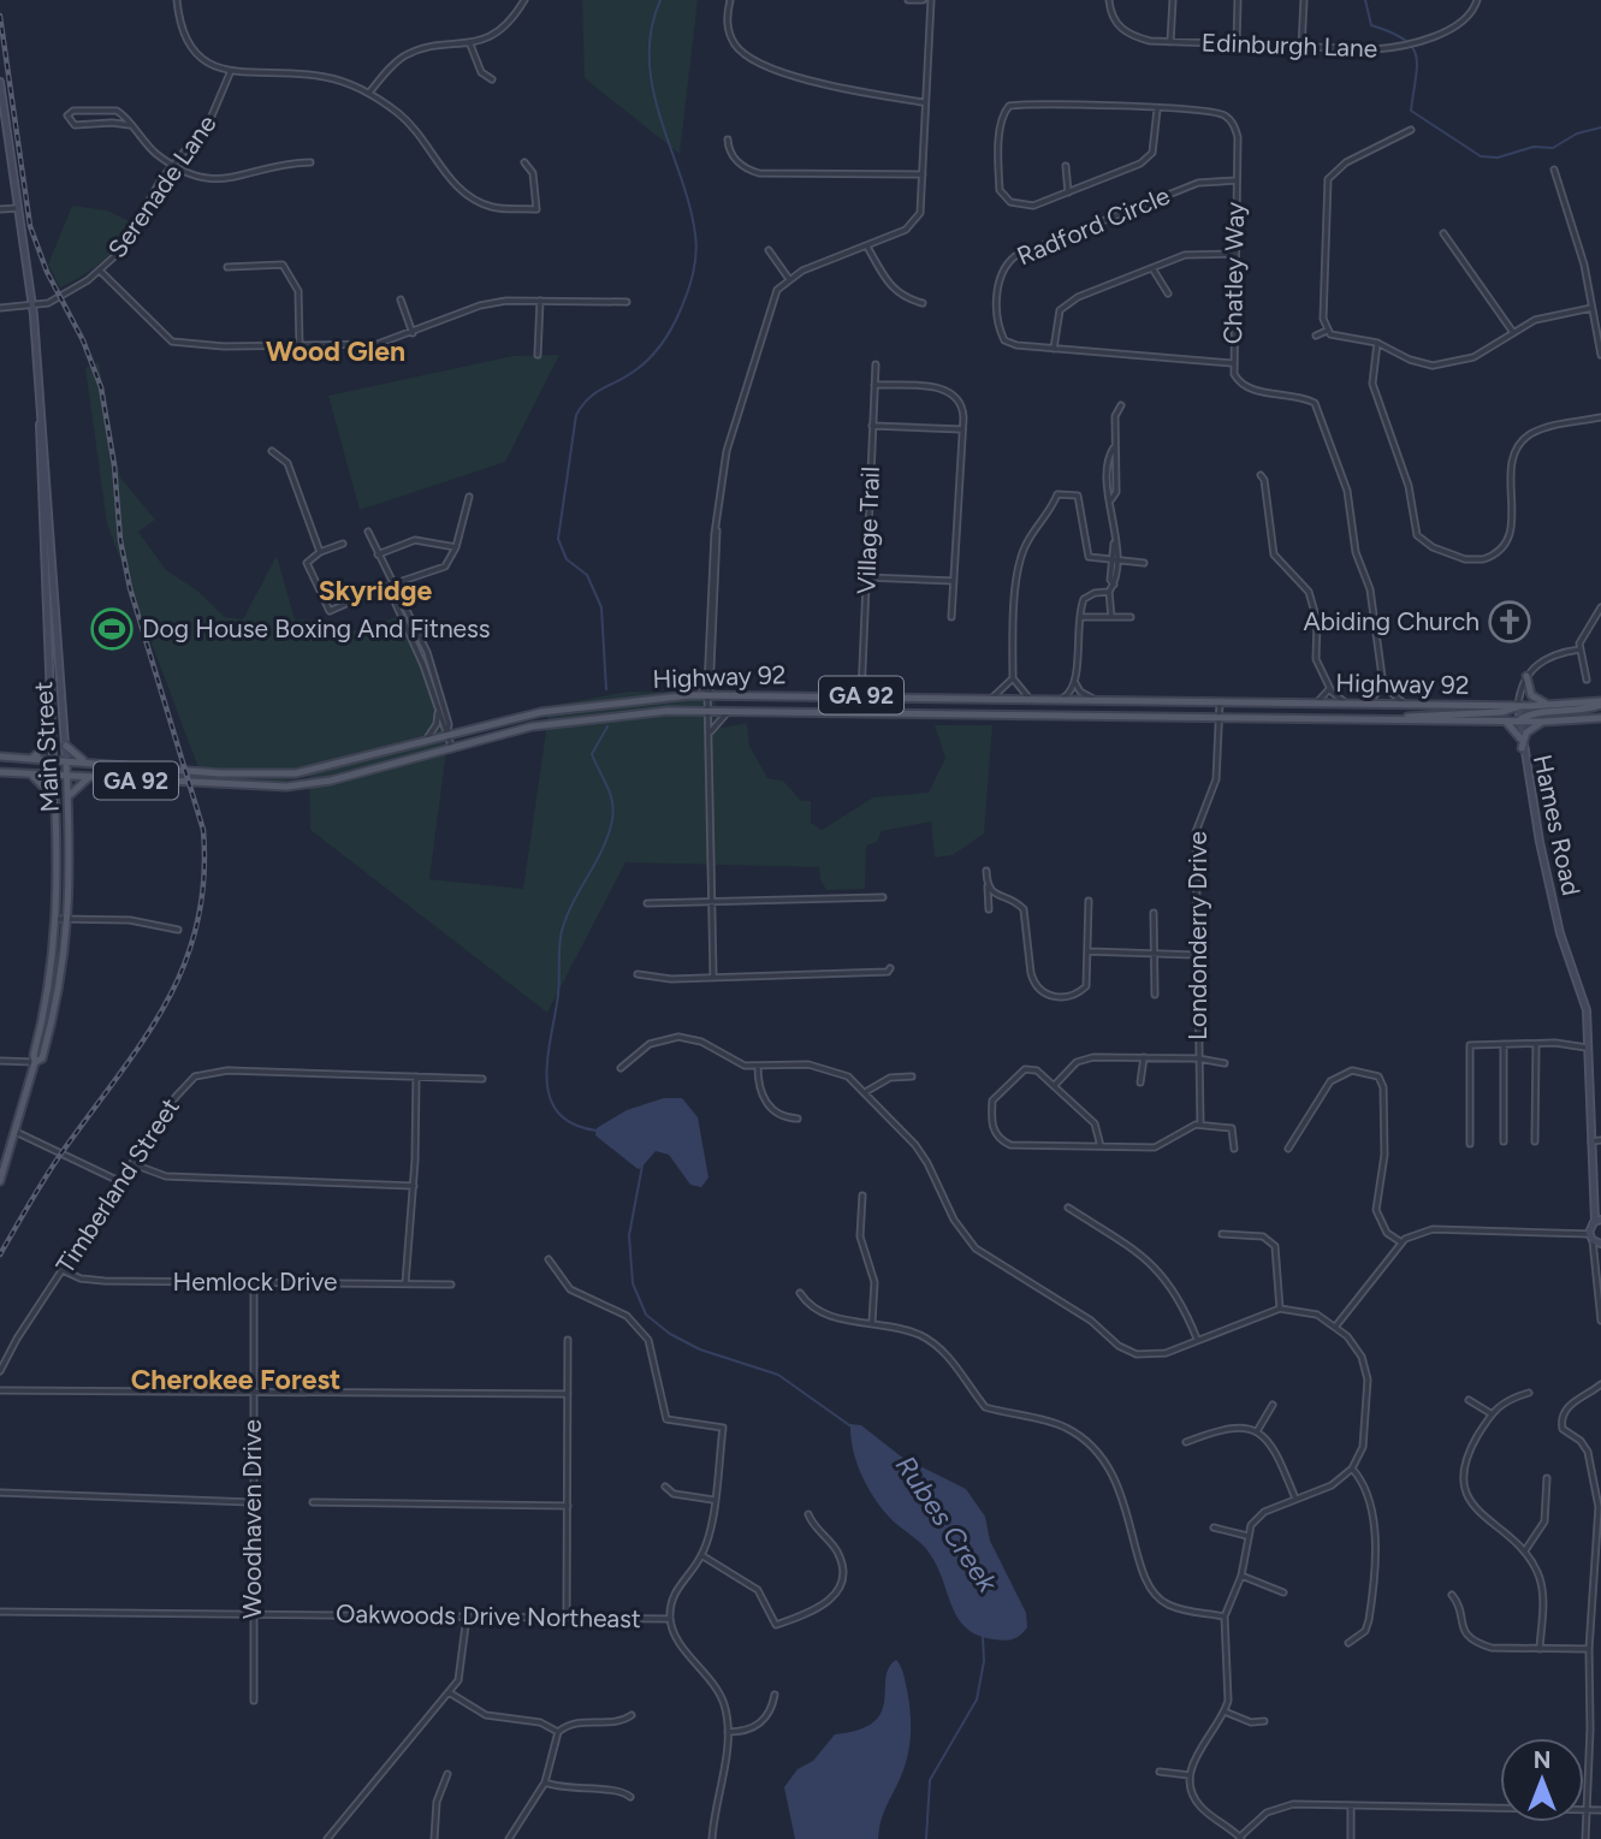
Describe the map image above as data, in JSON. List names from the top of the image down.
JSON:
{
  "streets": {
    "main road": [
      "Highway 92",
      "GA 92",
      "Main Street",
      "Hames Road"
    ],
    "street": [
      "Edinburgh Lane",
      "Serenade Lane",
      "Radford Circle",
      "Chatley Way",
      "Village Trail",
      "Londonderry Drive",
      "Timberland Street",
      "Hemlock Drive",
      "Woodhaven Drive",
      "Oakwoods Drive Northeast"
    ]
  },
  "crossings": [
    ["Serenade Lane", "Main Street"],
    ["Radford Circle", "Chatley Way"],
    ["Village Trail", "Highway 92"],
    ["Highway 92", "Main Street"],
    ["Highway 92", "Hames Road"],
    ["Highway 92", "Londonderry Drive"],
    ["Timberland Street", "Hemlock Drive"],
    ["Hemlock Drive", "Woodhaven Drive"],
    ["Woodhaven Drive", "Oakwoods Drive Northeast"]
  ],
  "districts": ["Wood Glen", "Skyridge", "Cherokee Forest"],
  "water": ["Rubes Creek"],
  "places": {
    "church": ["Abiding Church"],
    "sports": ["Dog House Boxing And Fitness"]
  },
  "north": "top"
}
